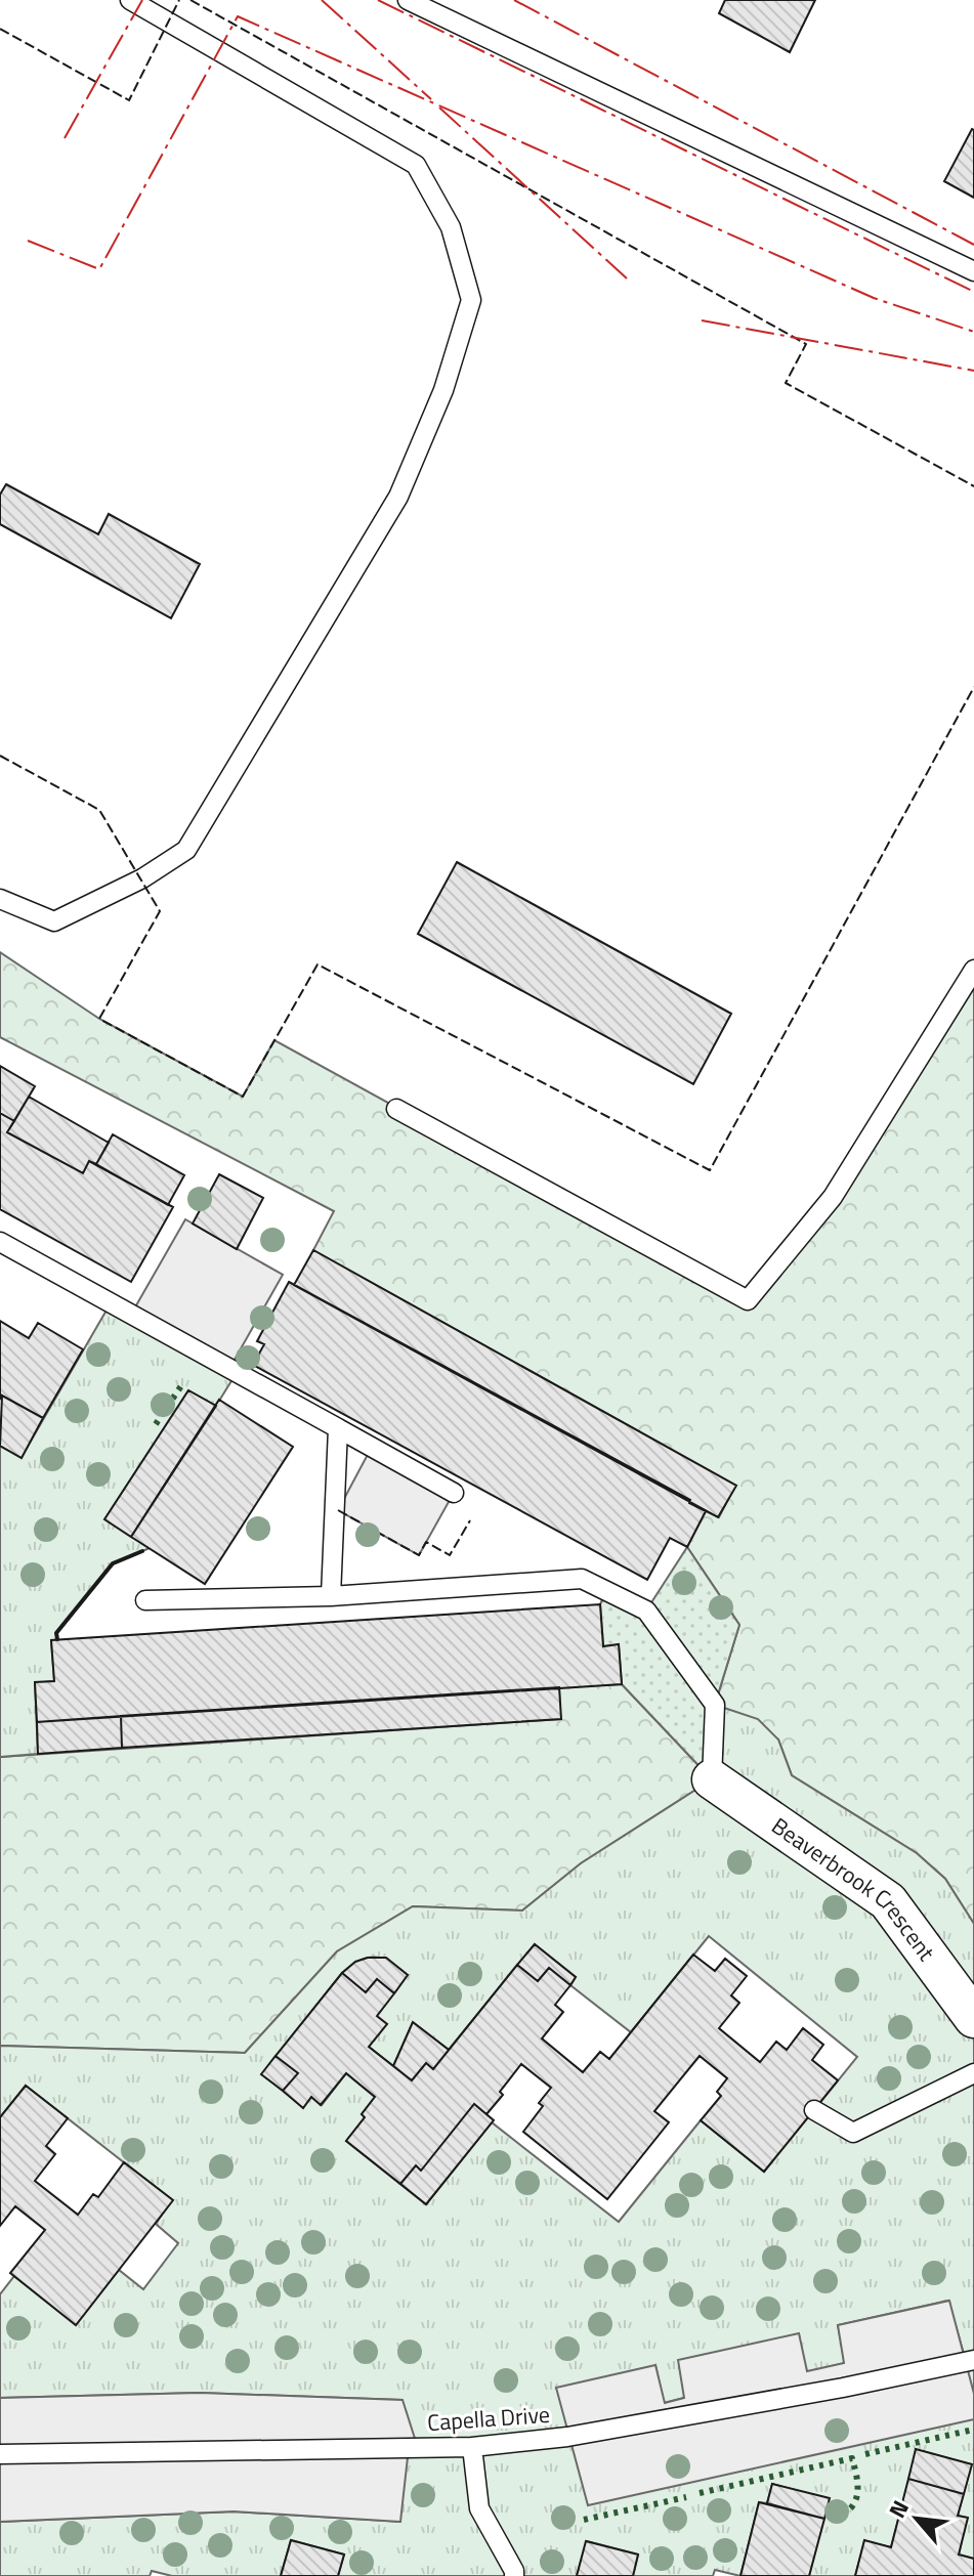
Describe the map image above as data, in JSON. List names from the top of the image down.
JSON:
{
  "streets": {
    "street": ["Beaverbrook Crescent"],
    "lane": ["Capella Drive"]
  },
  "north": "top left"
}
